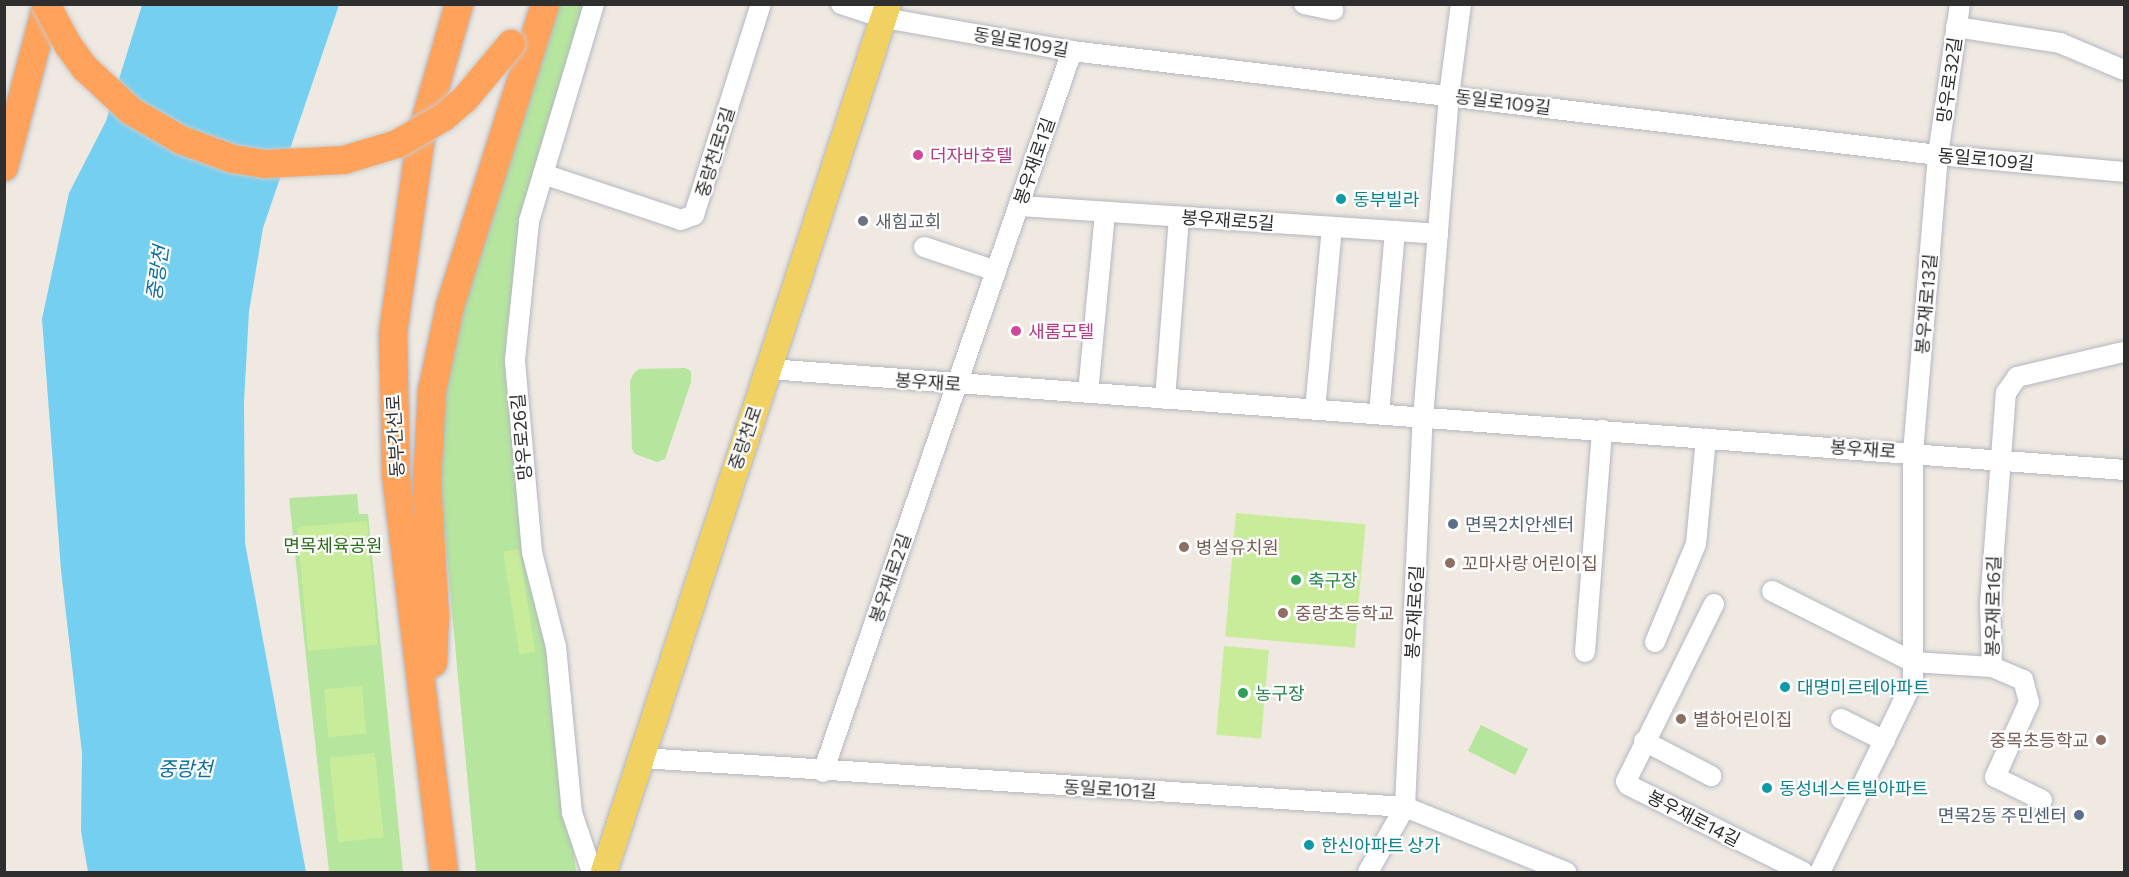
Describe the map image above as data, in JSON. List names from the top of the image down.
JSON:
{
  "streets": {
    "highway": ["동부간선로"],
    "main road": ["중랑천로"],
    "street": [
      "동일로109길",
      "망우로32길",
      "중랑천로5길",
      "봉우재로1길",
      "봉우재로5길",
      "봉우재로13길",
      "봉우재로",
      "망우로26길",
      "봉우재로2길",
      "봉우재로16길",
      "봉우재로6길",
      "동일로101길",
      "봉우재로14길"
    ]
  },
  "crossings": [
    ["동일로109길", "망우로32길"],
    ["동일로109길", "봉우재로1길"],
    ["동일로109길", "봉우재로13길"],
    ["동일로109길", "중랑천로"],
    ["망우로32길", "봉우재로13길"],
    ["중랑천로5길", "망우로26길"],
    ["봉우재로1길", "봉우재로5길"],
    ["봉우재로1길", "봉우재로"],
    ["봉우재로1길", "봉우재로2길"],
    ["봉우재로13길", "봉우재로"],
    ["봉우재로", "중랑천로"],
    ["봉우재로", "봉우재로2길"],
    ["봉우재로", "봉우재로16길"],
    ["봉우재로", "봉우재로6길"],
    ["중랑천로", "동일로101길"],
    ["봉우재로2길", "동일로101길"],
    ["봉우재로6길", "동일로101길"]
  ],
  "water": ["중랑천"],
  "parks": ["면목체육공원"],
  "places": [
    "더자바호텔",
    "동부빌라",
    "새힘교회",
    "새롬모텔",
    "면목2치안센터",
    "병설유치원",
    "꼬마사랑 어린이집",
    "축구장",
    "중랑초등학교",
    "대명미르테아파트",
    "농구장",
    "별하어린이집",
    "중목초등학교",
    "동성네스트빌아파트",
    "면목2동 주민센터",
    "한신아파트 상가"
  ]
}
